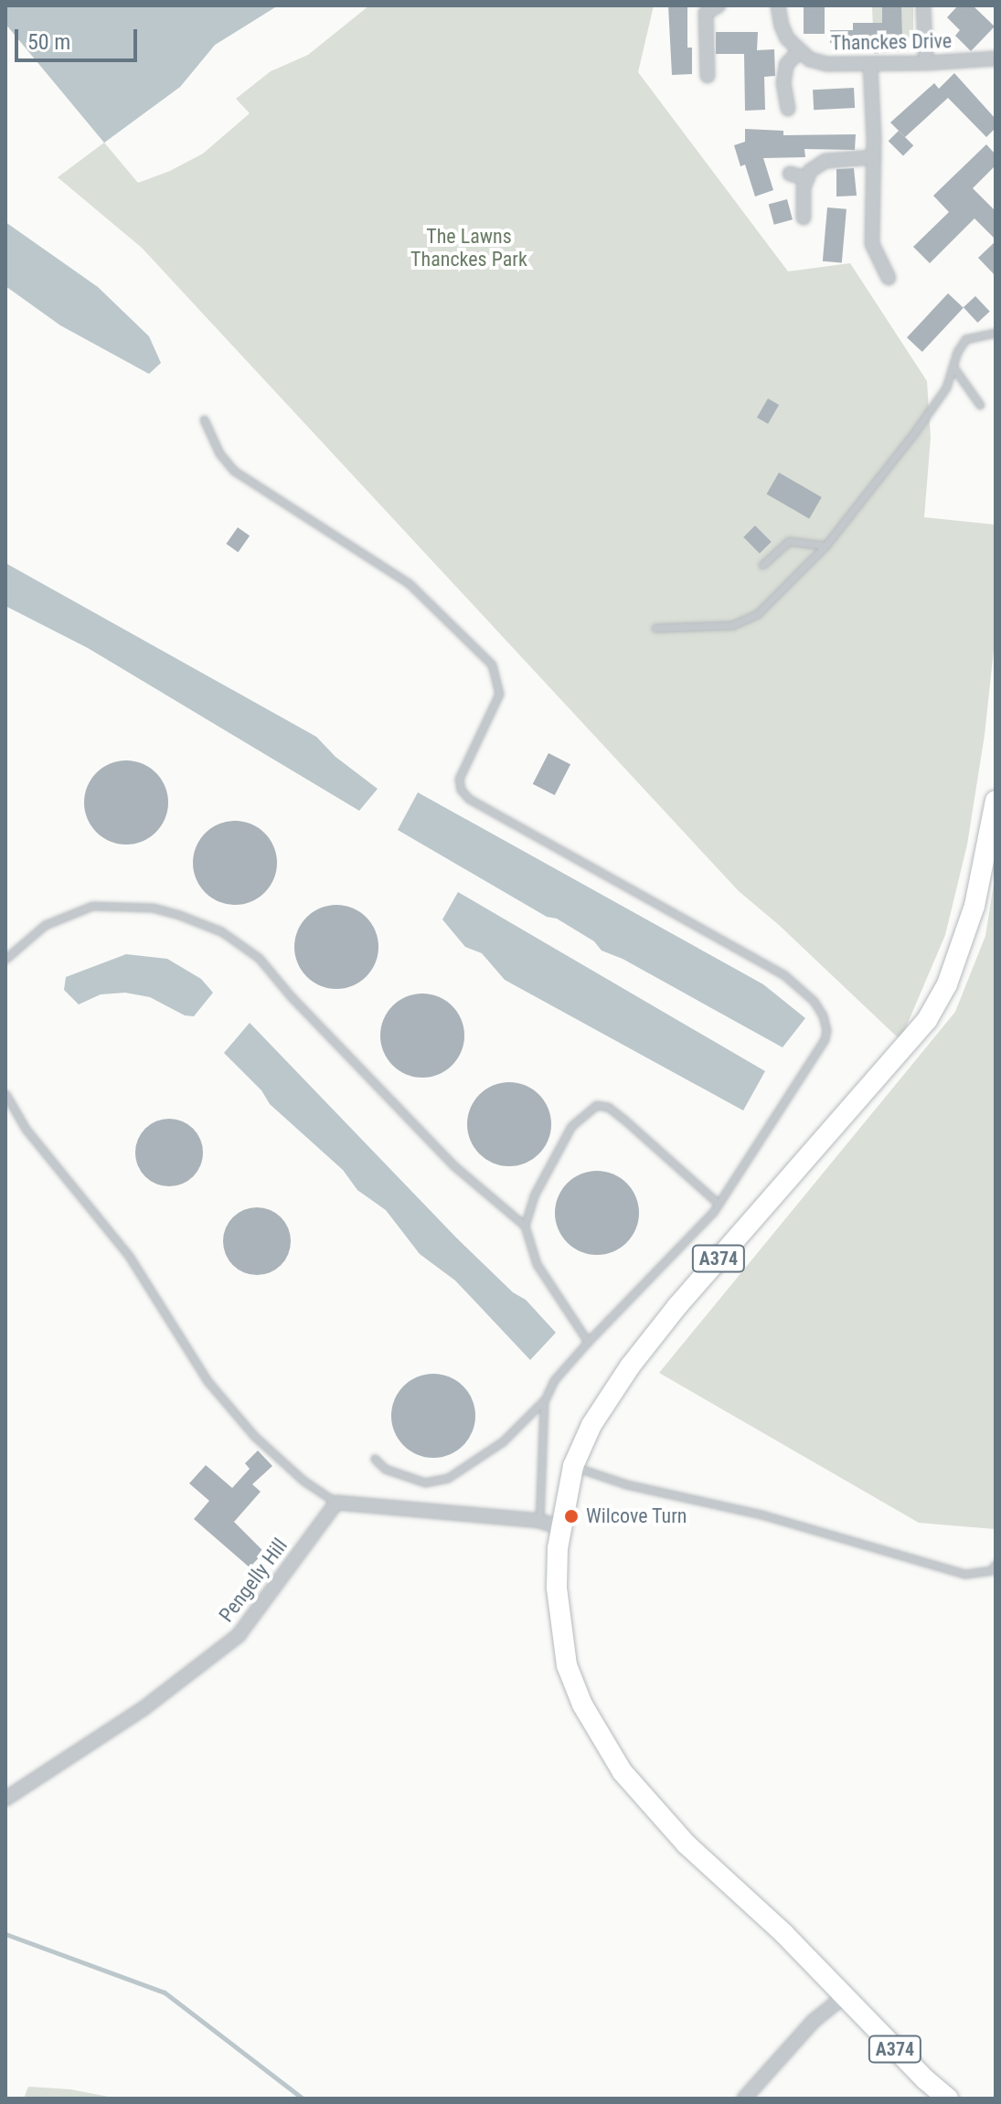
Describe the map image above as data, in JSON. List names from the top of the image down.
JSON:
{
  "streets": {
    "main road": ["A374"],
    "street": ["Thanckes Drive", "Pengelly Hill"]
  },
  "parks": ["The Lawns Thanckes Park"],
  "places": ["Wilcove Turn"],
  "scale_bar": "50 m"
}
